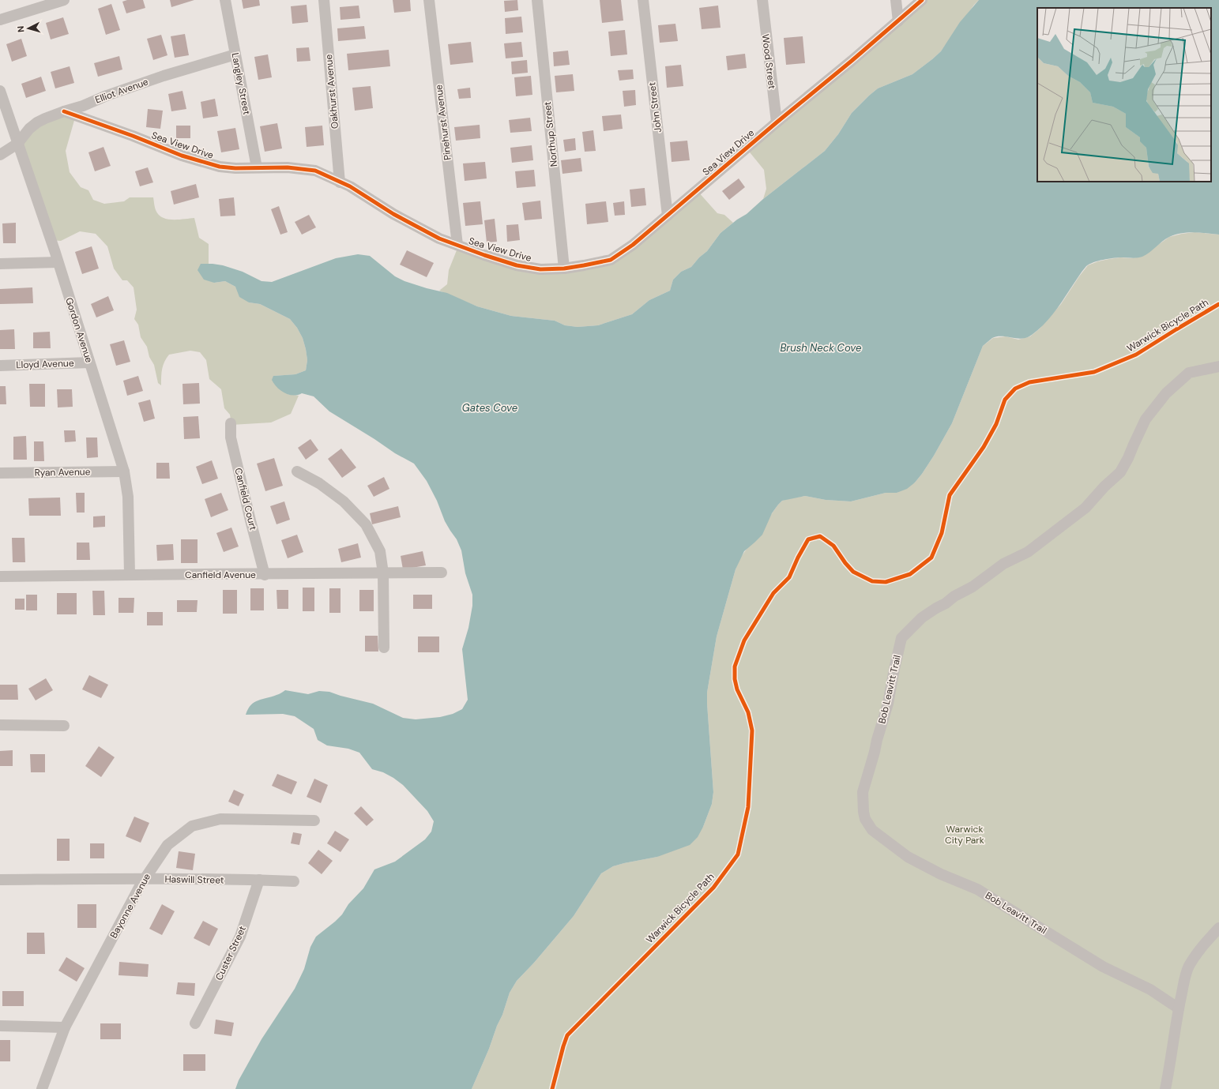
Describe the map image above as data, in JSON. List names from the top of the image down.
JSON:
{
  "streets": {
    "street": [
      "Wood Street",
      "Langley Street",
      "Elliot Avenue",
      "Oakhurst Avenue",
      "John Street",
      "Pinehurst Avenue",
      "Northup Street",
      "Sea View Drive",
      "Gordon Avenue",
      "Lloyd Avenue",
      "Ryan Avenue",
      "Canfield Court",
      "Canfield Avenue",
      "Bob Leavitt Trail",
      "Haswill Street",
      "Bayonne Avenue",
      "Custer Street"
    ],
    "cycle path": ["Warwick Bicycle Path"]
  },
  "crossings": [
    ["Wood Street", "Sea View Drive"],
    ["Langley Street", "Elliot Avenue"],
    ["Langley Street", "Sea View Drive"],
    ["Elliot Avenue", "Sea View Drive"],
    ["Elliot Avenue", "Gordon Avenue"],
    ["Oakhurst Avenue", "Sea View Drive"],
    ["John Street", "Sea View Drive"],
    ["Pinehurst Avenue", "Sea View Drive"],
    ["Northup Street", "Sea View Drive"],
    ["Gordon Avenue", "Lloyd Avenue"],
    ["Gordon Avenue", "Ryan Avenue"],
    ["Gordon Avenue", "Canfield Avenue"],
    ["Canfield Court", "Canfield Avenue"],
    ["Haswill Street", "Bayonne Avenue"],
    ["Haswill Street", "Custer Street"]
  ],
  "water": ["Brush Neck Cove", "Gates Cove"],
  "parks": ["Warwick City Park"],
  "north": "left"
}
